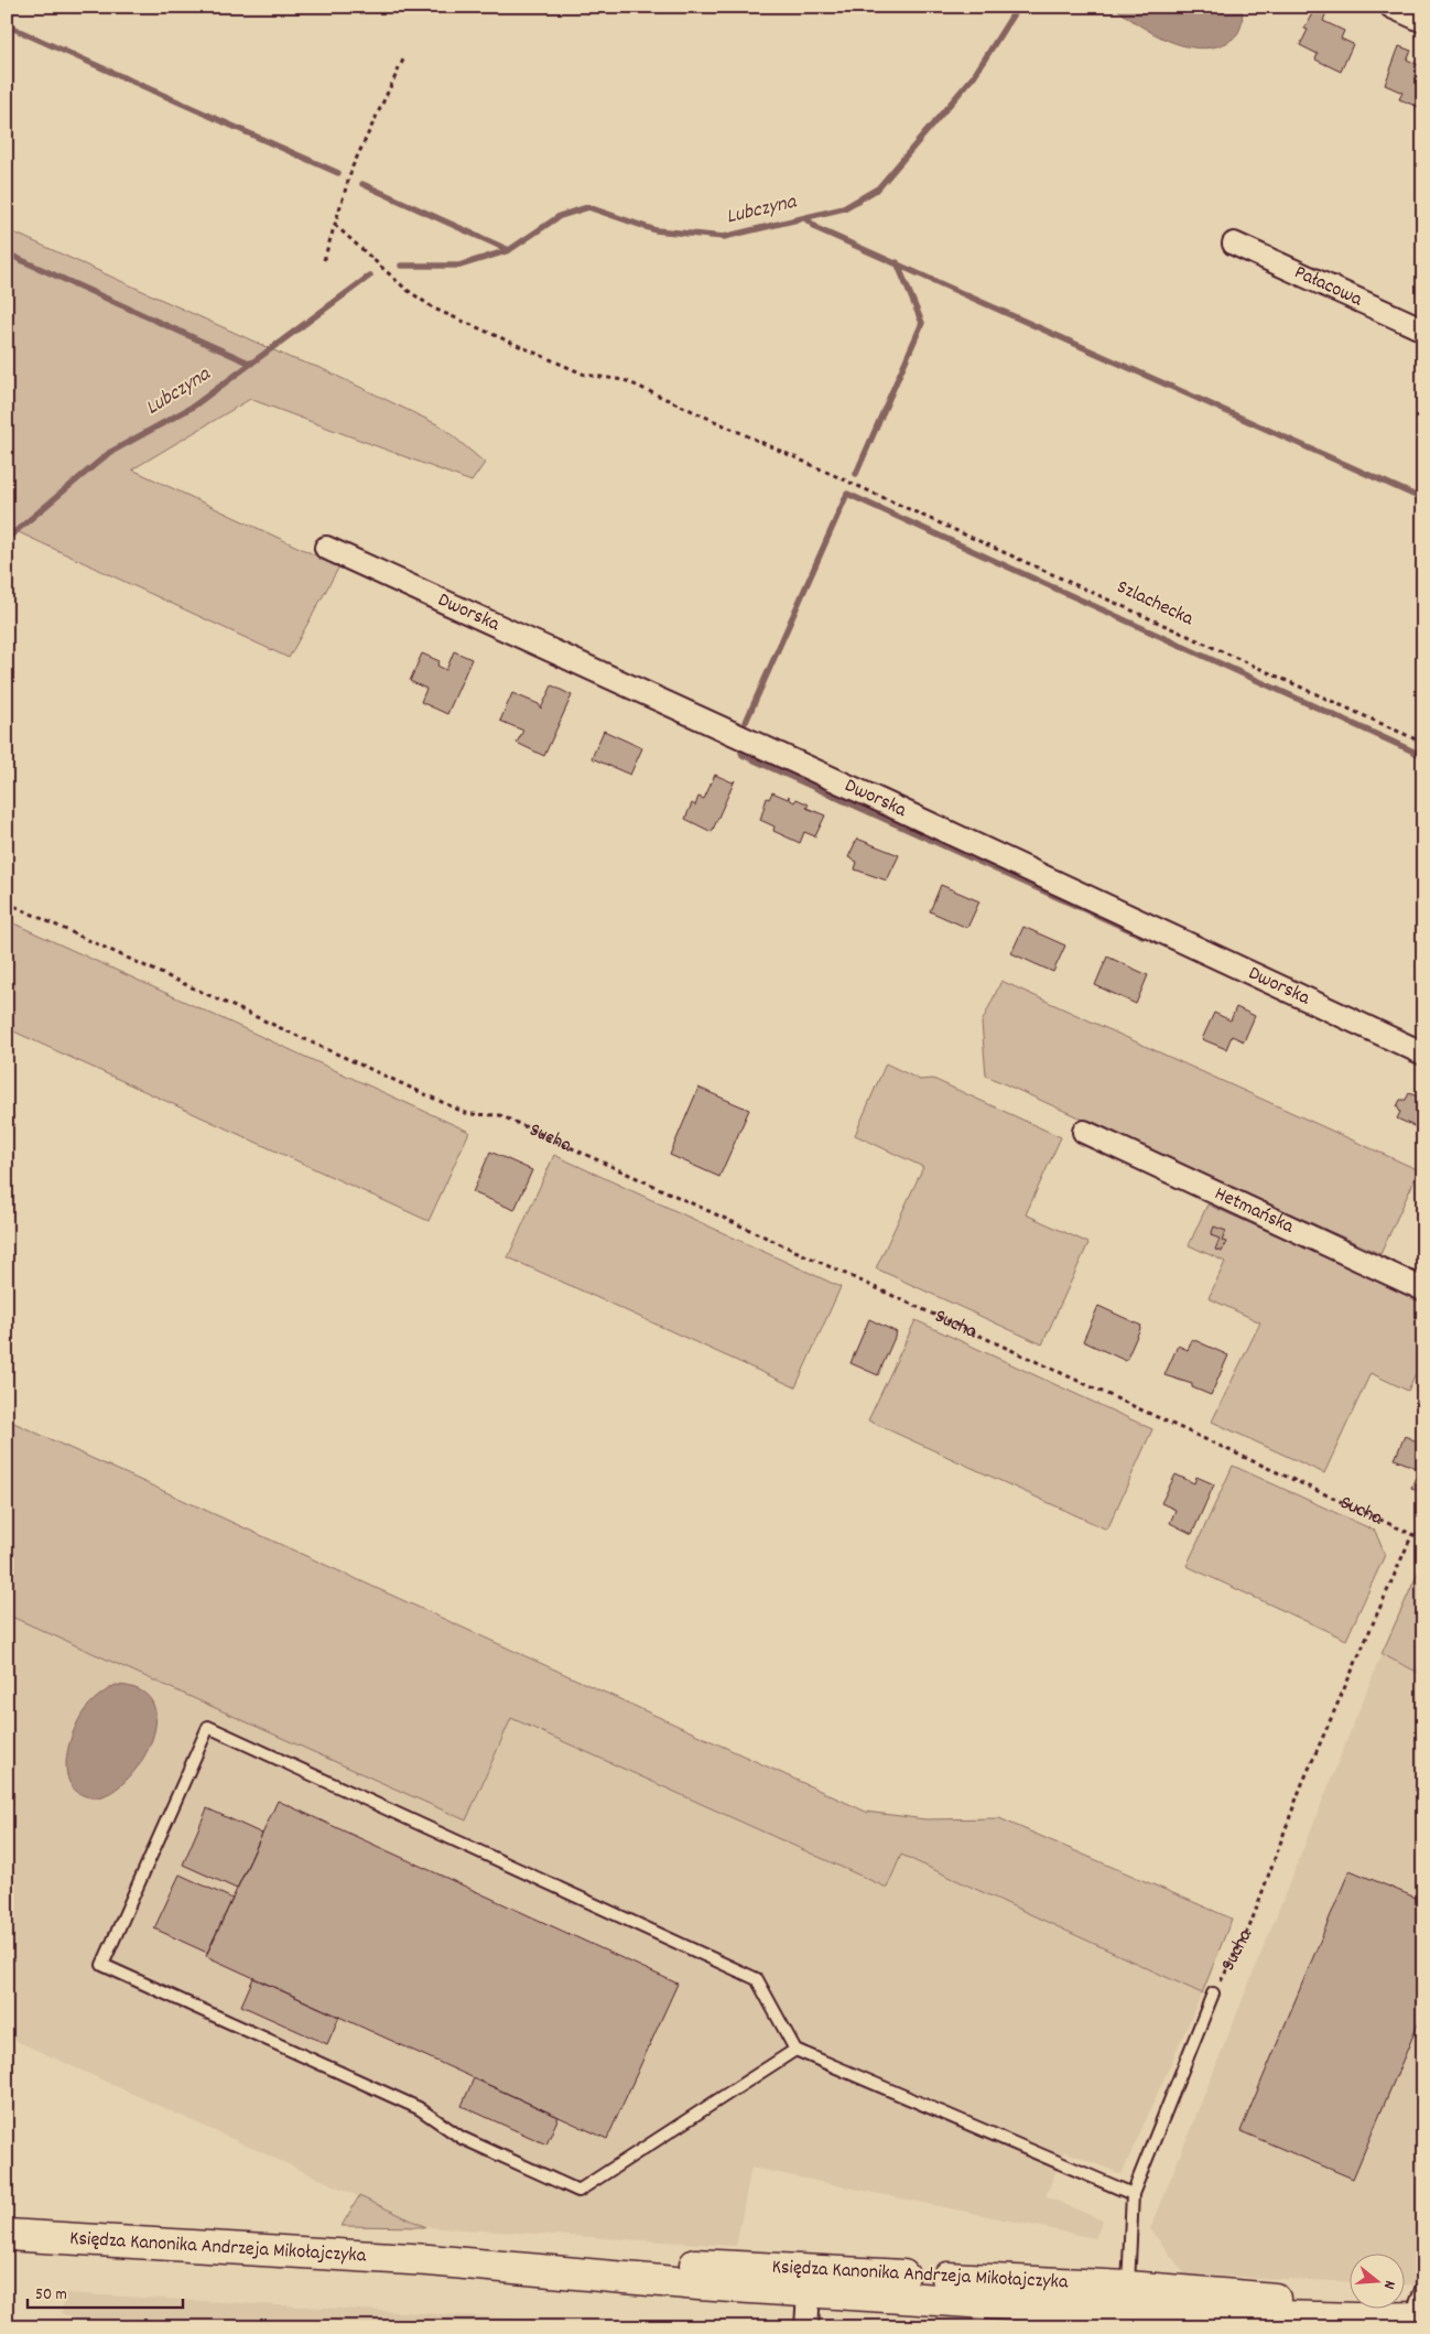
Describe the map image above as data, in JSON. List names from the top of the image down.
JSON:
{
  "streets": {
    "main road": ["Księdza Kanonika Andrzeja Mikołajczyka"],
    "street": ["Pałacowa", "Dworska", "Hetmańska"],
    "path": ["Szlachecka", "Sucha"]
  },
  "water": ["Lubczyna"],
  "scale_bar": "50 m",
  "north": "right"
}
